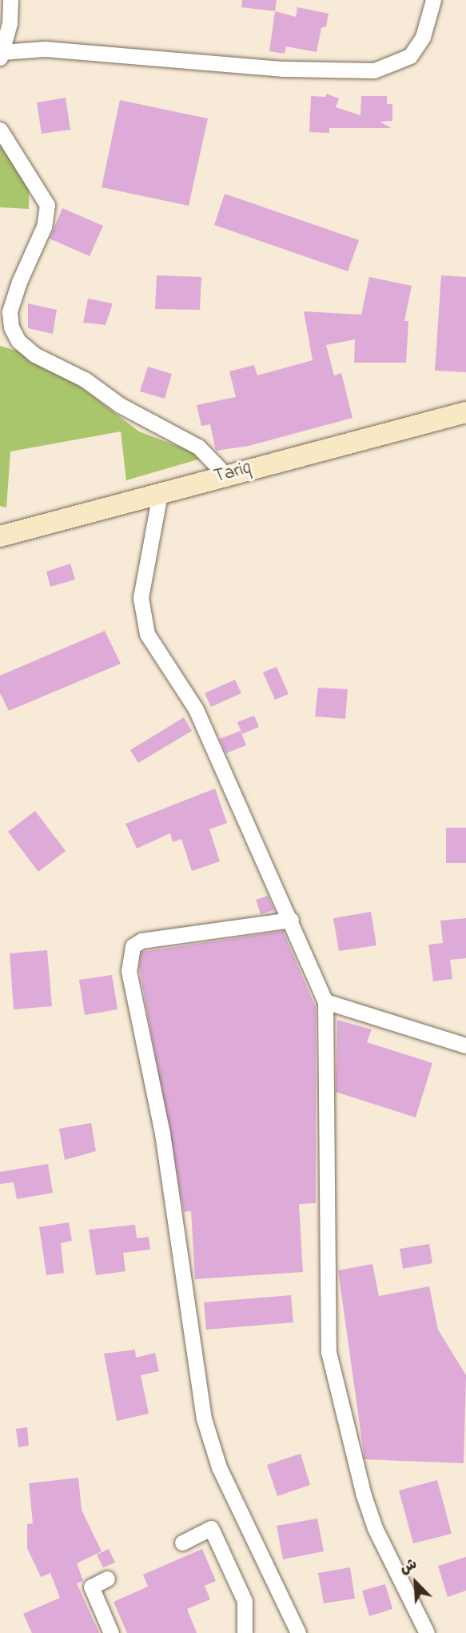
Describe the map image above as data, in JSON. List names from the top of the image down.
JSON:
{
  "streets": {
    "main road": ["Tariq"]
  },
  "north": "top left"
}
